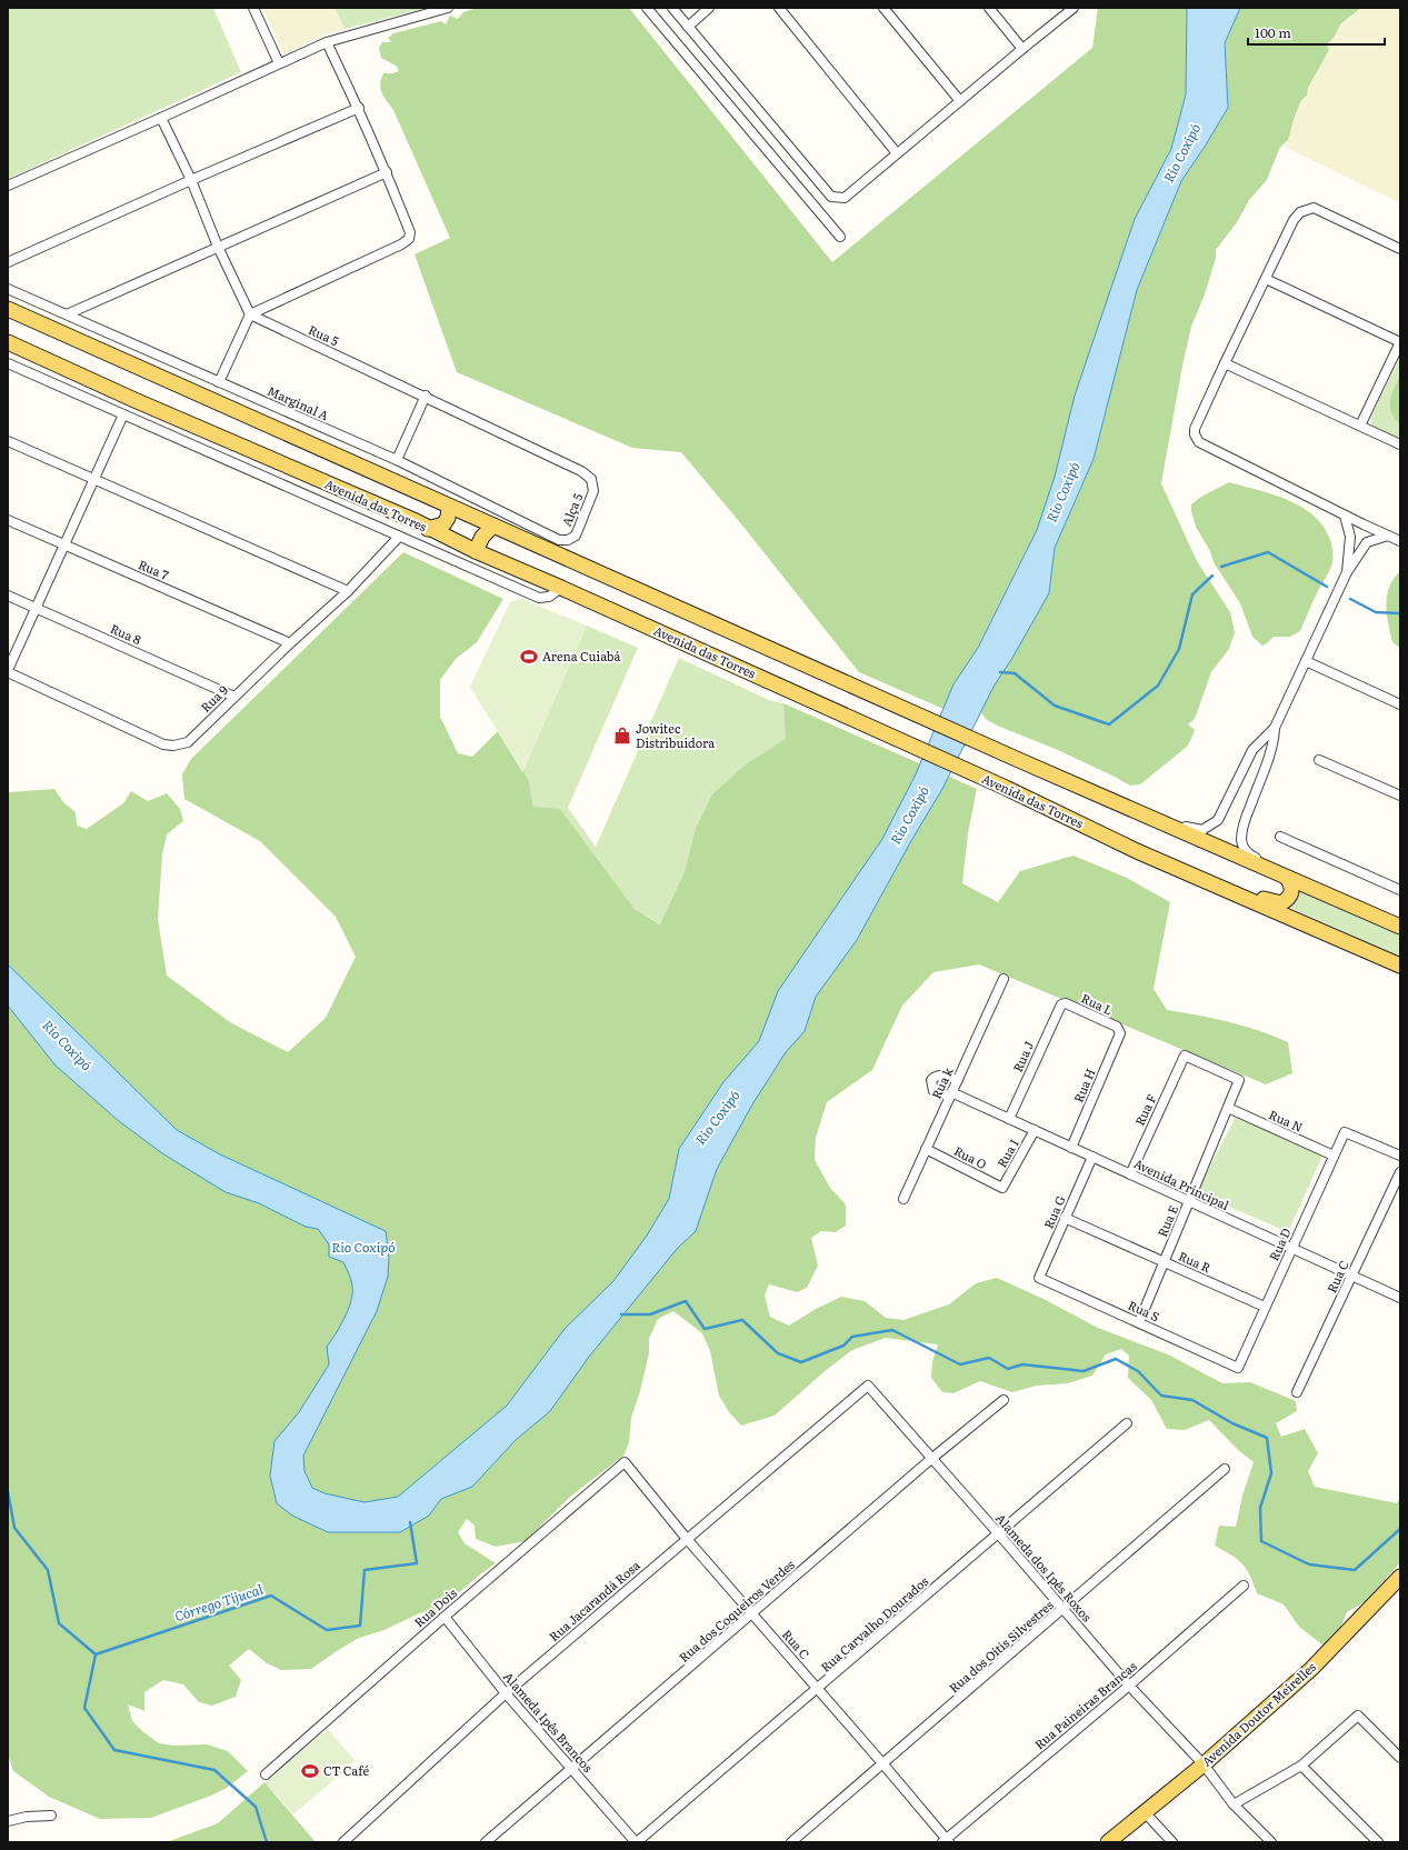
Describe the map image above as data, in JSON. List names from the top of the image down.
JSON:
{
  "streets": {
    "main road": ["Avenida das Torres", "Avenida Doutor Meirelles"],
    "street": [
      "Rua 5",
      "Marginal A",
      "Alça 5",
      "Rua 7",
      "Rua 8",
      "Rua 9",
      "Rua L",
      "Rua J",
      "Rua k",
      "Rua H",
      "Rua F",
      "Rua N",
      "Rua I",
      "Rua O",
      "Avenida Principal",
      "Rua G",
      "Rua E",
      "Rua D",
      "Rua R",
      "Rua C",
      "Rua S",
      "Alameda dos Ipês Roxos",
      "Rua Jacarandá Rosa",
      "Rua Dois",
      "Rua dos Coqueiros Verdes",
      "Rua Carvalho Dourados",
      "Rua dos Oitis Silvestres",
      "Rua Paineiras Brancas",
      "Alameda Ipês Brancos"
    ]
  },
  "crossings": [
    ["Rua 5", "Alça 5"],
    ["Marginal A", "Alça 5"],
    ["Rua 7", "Rua 9"],
    ["Rua 8", "Rua 9"],
    ["Rua L", "Rua J"],
    ["Rua L", "Rua H"],
    ["Rua J", "Avenida Principal"],
    ["Rua k", "Rua O"],
    ["Rua k", "Avenida Principal"],
    ["Rua H", "Avenida Principal"],
    ["Rua F", "Avenida Principal"],
    ["Rua F", "Rua E"],
    ["Rua N", "Rua E"],
    ["Rua N", "Rua D"],
    ["Rua I", "Rua O"],
    ["Rua I", "Avenida Principal"],
    ["Avenida Principal", "Rua G"],
    ["Avenida Principal", "Rua E"],
    ["Avenida Principal", "Rua D"],
    ["Avenida Principal", "Rua C"],
    ["Rua G", "Rua R"],
    ["Rua G", "Rua S"],
    ["Rua E", "Rua R"],
    ["Rua E", "Rua S"],
    ["Rua D", "Rua R"],
    ["Rua D", "Rua S"],
    ["Rua C", "Rua Jacarandá Rosa"],
    ["Rua C", "Rua Dois"],
    ["Rua C", "Rua dos Coqueiros Verdes"],
    ["Rua C", "Rua Carvalho Dourados"],
    ["Rua C", "Rua dos Oitis Silvestres"],
    ["Rua C", "Rua Paineiras Brancas"],
    ["Alameda dos Ipês Roxos", "Rua Jacarandá Rosa"],
    ["Alameda dos Ipês Roxos", "Rua dos Coqueiros Verdes"],
    ["Alameda dos Ipês Roxos", "Rua Carvalho Dourados"],
    ["Alameda dos Ipês Roxos", "Rua dos Oitis Silvestres"],
    ["Alameda dos Ipês Roxos", "Rua Paineiras Brancas"],
    ["Alameda dos Ipês Roxos", "Avenida Doutor Meirelles"],
    ["Rua Jacarandá Rosa", "Alameda Ipês Brancos"],
    ["Rua Dois", "Alameda Ipês Brancos"],
    ["Rua dos Coqueiros Verdes", "Alameda Ipês Brancos"],
    ["Rua Carvalho Dourados", "Alameda Ipês Brancos"]
  ],
  "water": ["Rio Coxipó", "Córrego Tijucal"],
  "places": {
    "sports": ["Arena Cuiabá", "CT Café"],
    "shop": ["Jowitec Distribuidora"]
  },
  "scale_bar": "100 m"
}
